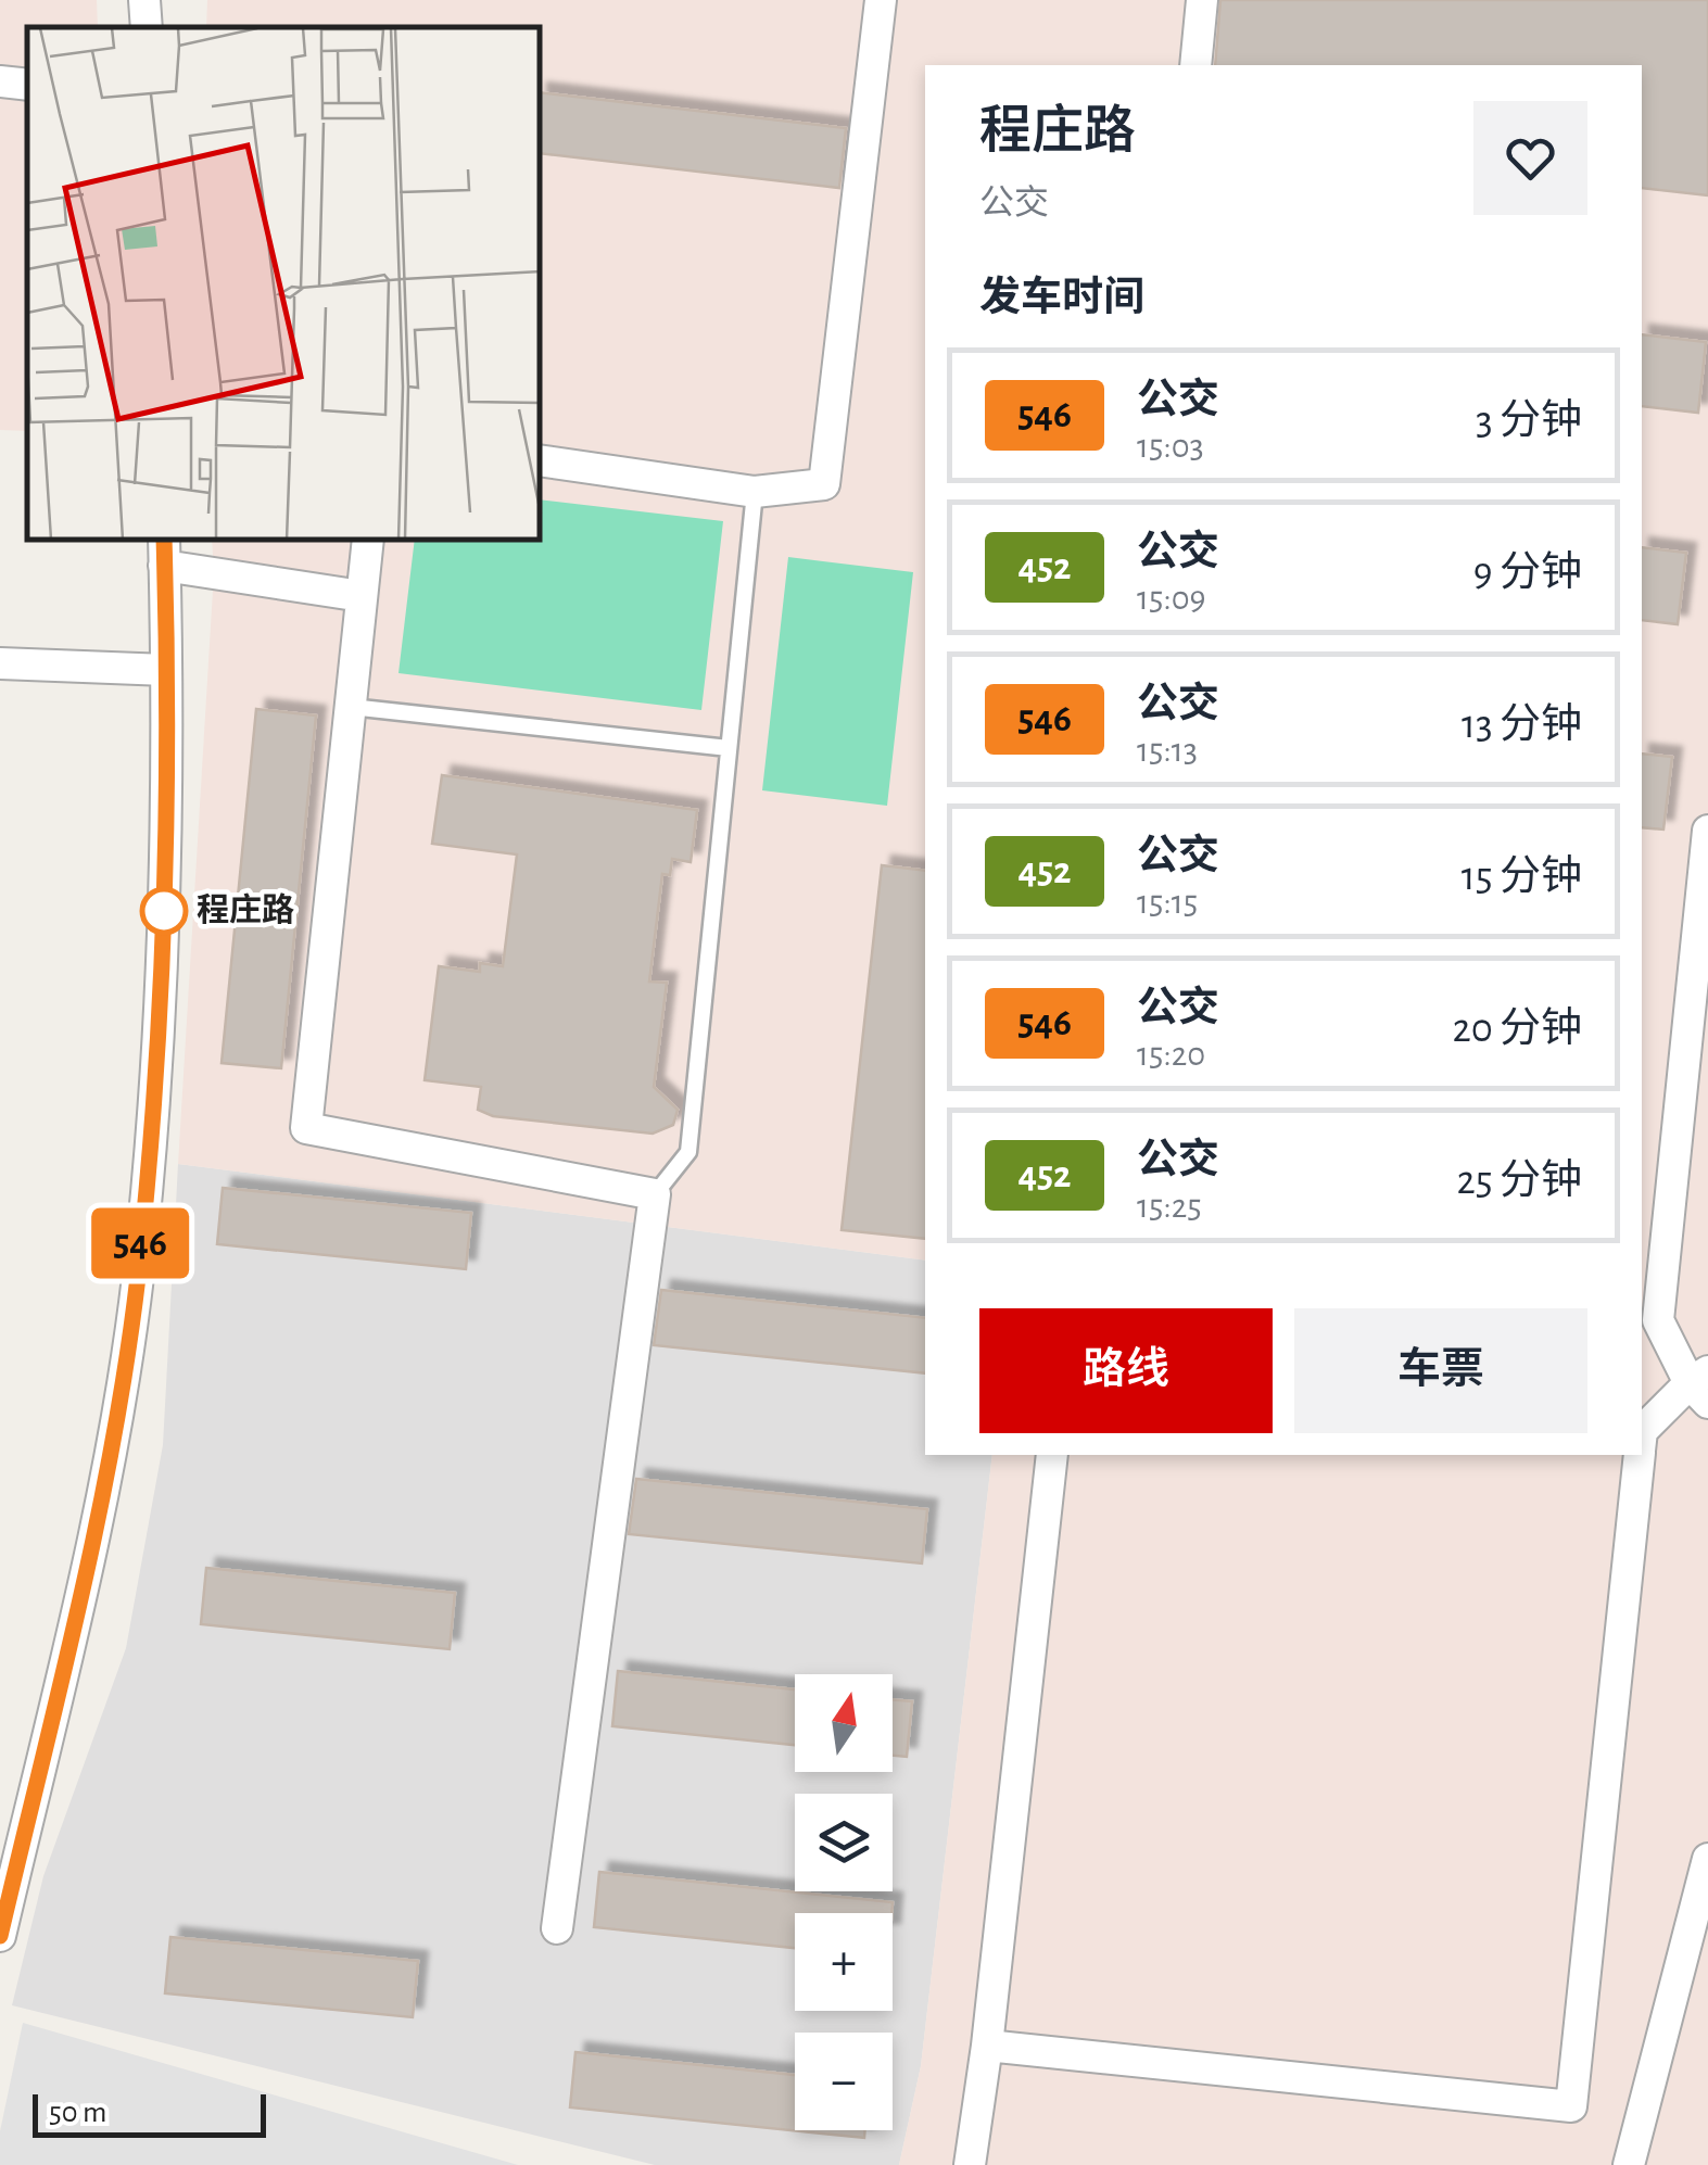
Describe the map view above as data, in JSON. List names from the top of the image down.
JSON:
{
  "places": ["程庄路"],
  "lines": ["bus line 546"],
  "scale_bar": "50 m",
  "north": "top",
  "page": {
    "on_map": "546",
    "heading": [
      ["程庄路", "公交"],
      "发车时间"
    ],
    "list": [
      {
        "mark": "546",
        "name": "公交",
        "note": "15:03",
        "value": "3 分钟"
      },
      {
        "mark": "452",
        "name": "公交",
        "note": "15:09",
        "value": "9 分钟"
      },
      {
        "mark": "546",
        "name": "公交",
        "note": "15:13",
        "value": "13 分钟"
      },
      {
        "mark": "452",
        "name": "公交",
        "note": "15:15",
        "value": "15 分钟"
      },
      {
        "mark": "546",
        "name": "公交",
        "note": "15:20",
        "value": "20 分钟"
      },
      {
        "mark": "452",
        "name": "公交",
        "note": "15:25",
        "value": "25 分钟"
      }
    ],
    "buttons": ["路线", "车票"],
    "map_buttons": ["+", "−"],
    "scale": "50 m"
  }
}
